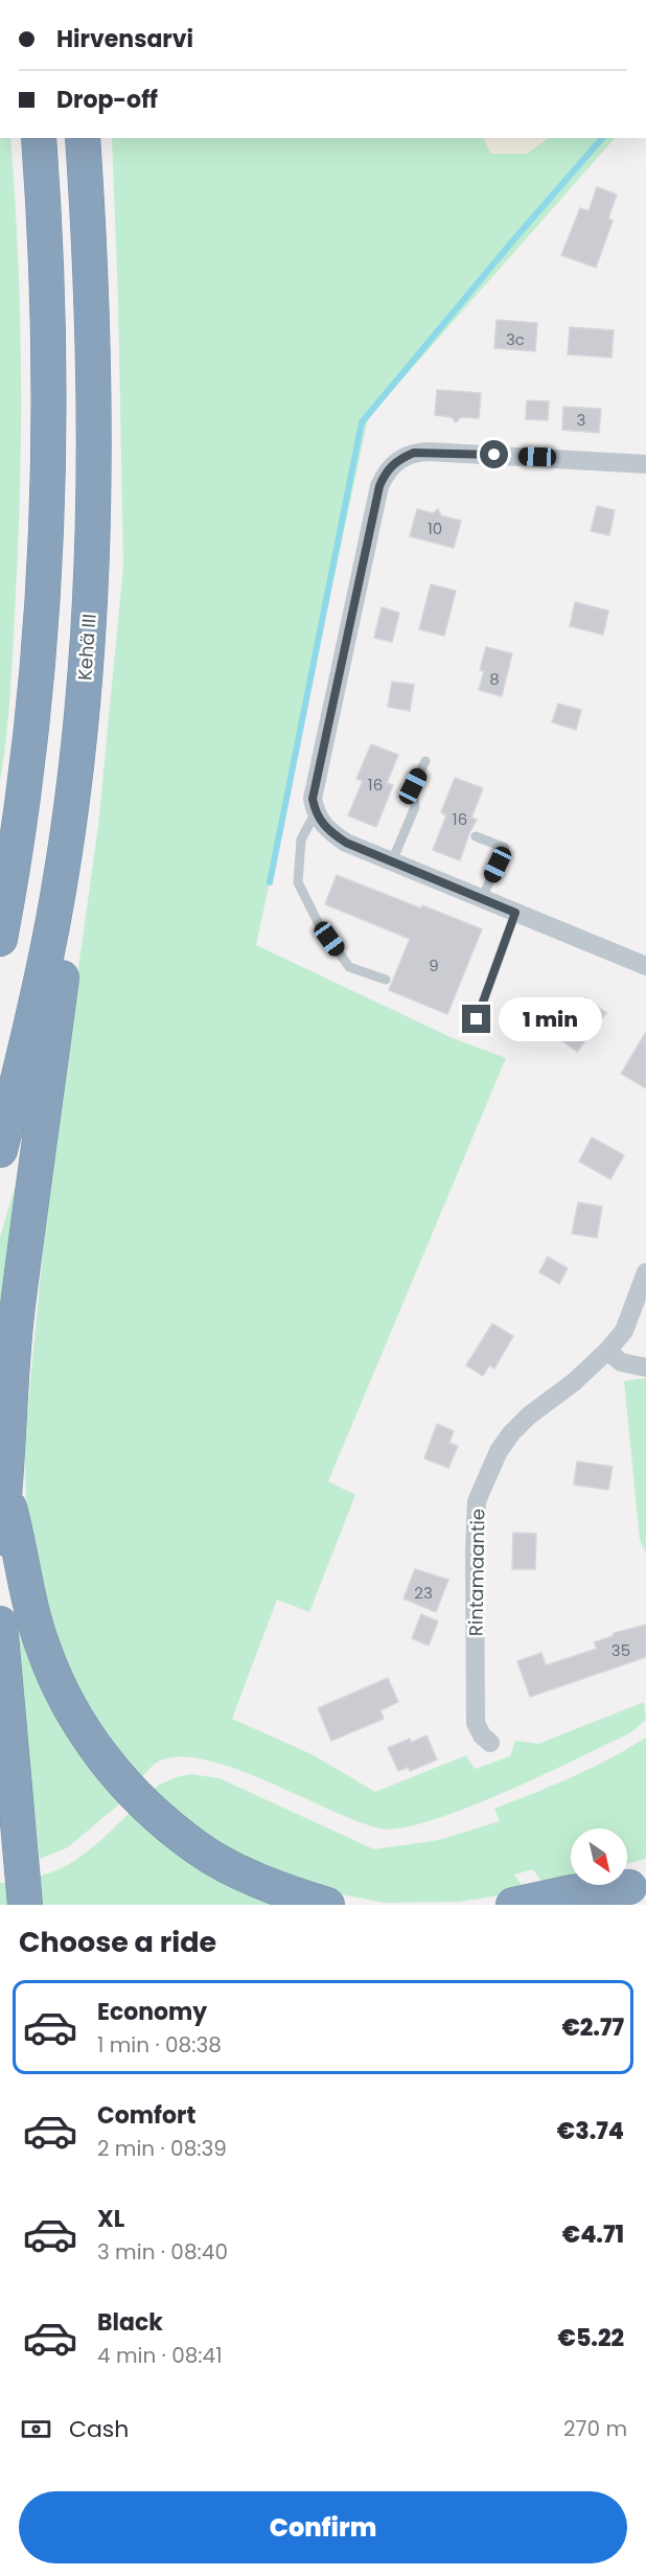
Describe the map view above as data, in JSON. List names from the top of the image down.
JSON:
{
  "streets": {
    "highway": ["Kehä III"],
    "street": ["Rintamaantie"]
  },
  "house_numbers": [
    "3c",
    "3",
    "10",
    "8",
    "16",
    "16",
    "9",
    "23",
    "35"
  ],
  "north": "bottom right",
  "page": {
    "banner": ["Hirvensarvi", "Drop-off"],
    "bubble": "1 min",
    "heading": "Choose a ride",
    "list": [
      {
        "name": "Economy",
        "note": "1 min · 08:38",
        "value": "€2.77"
      },
      {
        "name": "Comfort",
        "note": "2 min · 08:39",
        "value": "€3.74"
      },
      {
        "name": "XL",
        "note": "3 min · 08:40",
        "value": "€4.71"
      },
      {
        "name": "Black",
        "note": "4 min · 08:41",
        "value": "€5.22"
      }
    ],
    "pay": ["Cash", "270 m"],
    "buttons": "Confirm"
  }
}
